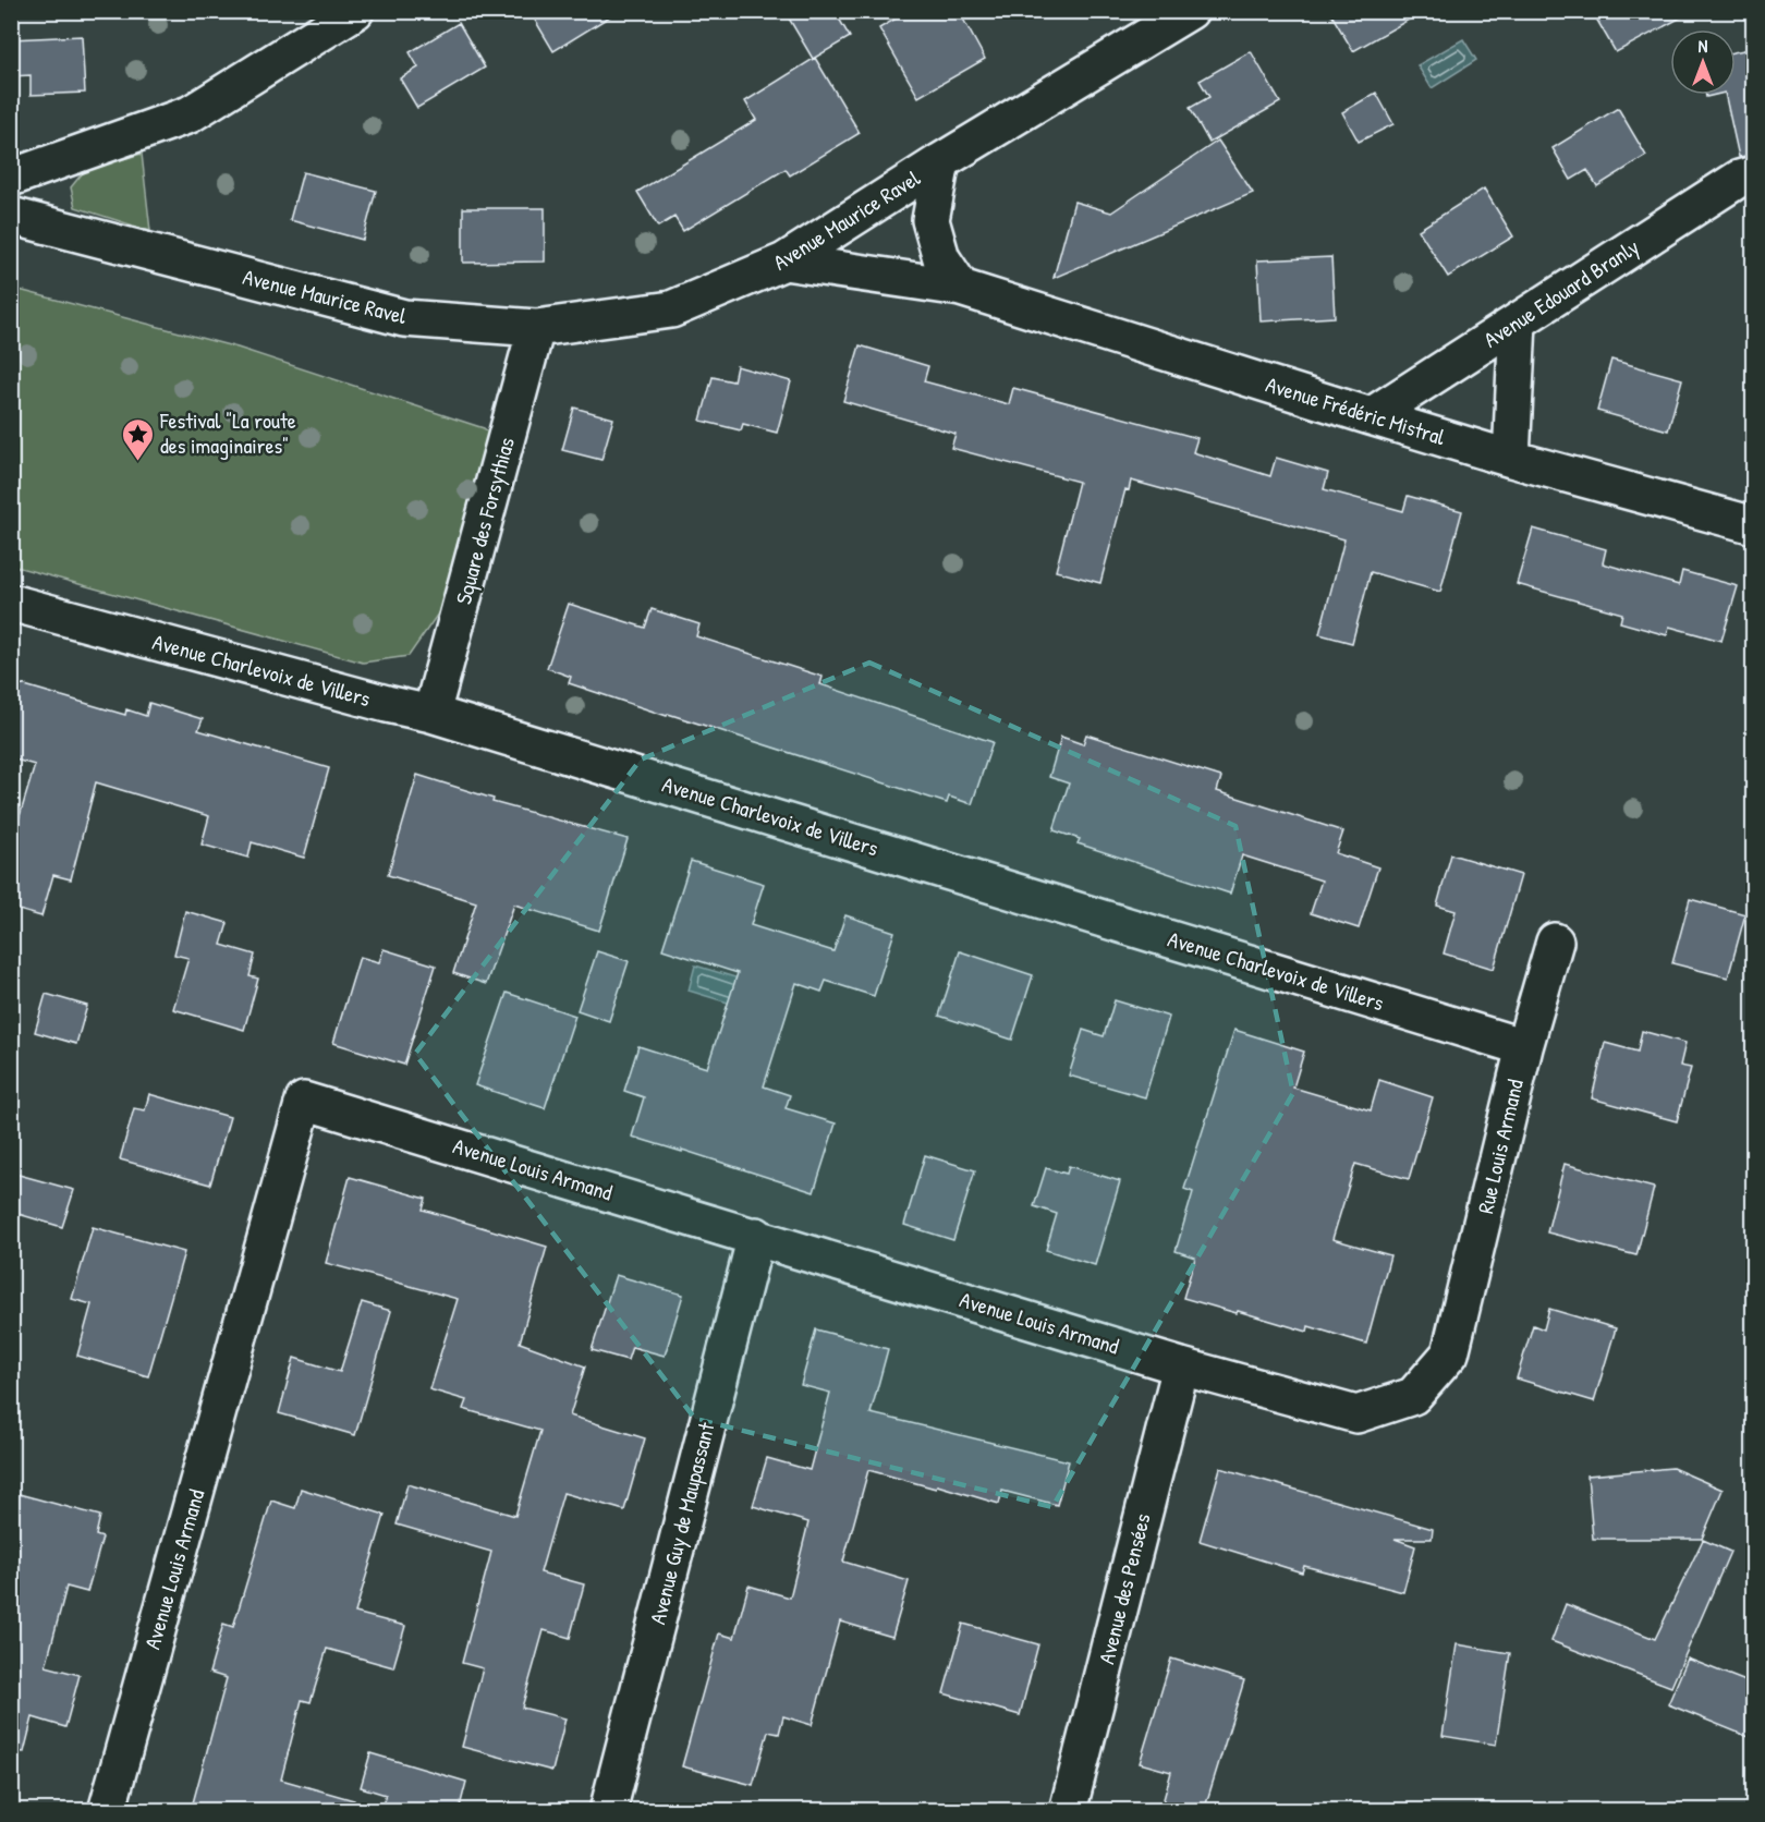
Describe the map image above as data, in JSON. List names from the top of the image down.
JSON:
{
  "streets": {
    "street": [
      "Avenue Maurice Ravel",
      "Avenue Edouard Branly",
      "Avenue Frédéric Mistral",
      "Square des Forsythias",
      "Avenue Charlevoix de Villers",
      "Rue Louis Armand",
      "Avenue Louis Armand",
      "Avenue Guy de Maupassant",
      "Avenue des Pensées"
    ]
  },
  "crossings": [
    ["Avenue Maurice Ravel", "Avenue Frédéric Mistral"],
    ["Avenue Maurice Ravel", "Square des Forsythias"],
    ["Avenue Edouard Branly", "Avenue Frédéric Mistral"],
    ["Square des Forsythias", "Avenue Charlevoix de Villers"],
    ["Avenue Charlevoix de Villers", "Rue Louis Armand"],
    ["Rue Louis Armand", "Avenue Louis Armand"],
    ["Avenue Louis Armand", "Avenue Guy de Maupassant"],
    ["Avenue Louis Armand", "Avenue des Pensées"]
  ],
  "places": {
    "place": ["Festival \"La route des imaginaires\""]
  },
  "north": "top"
}
